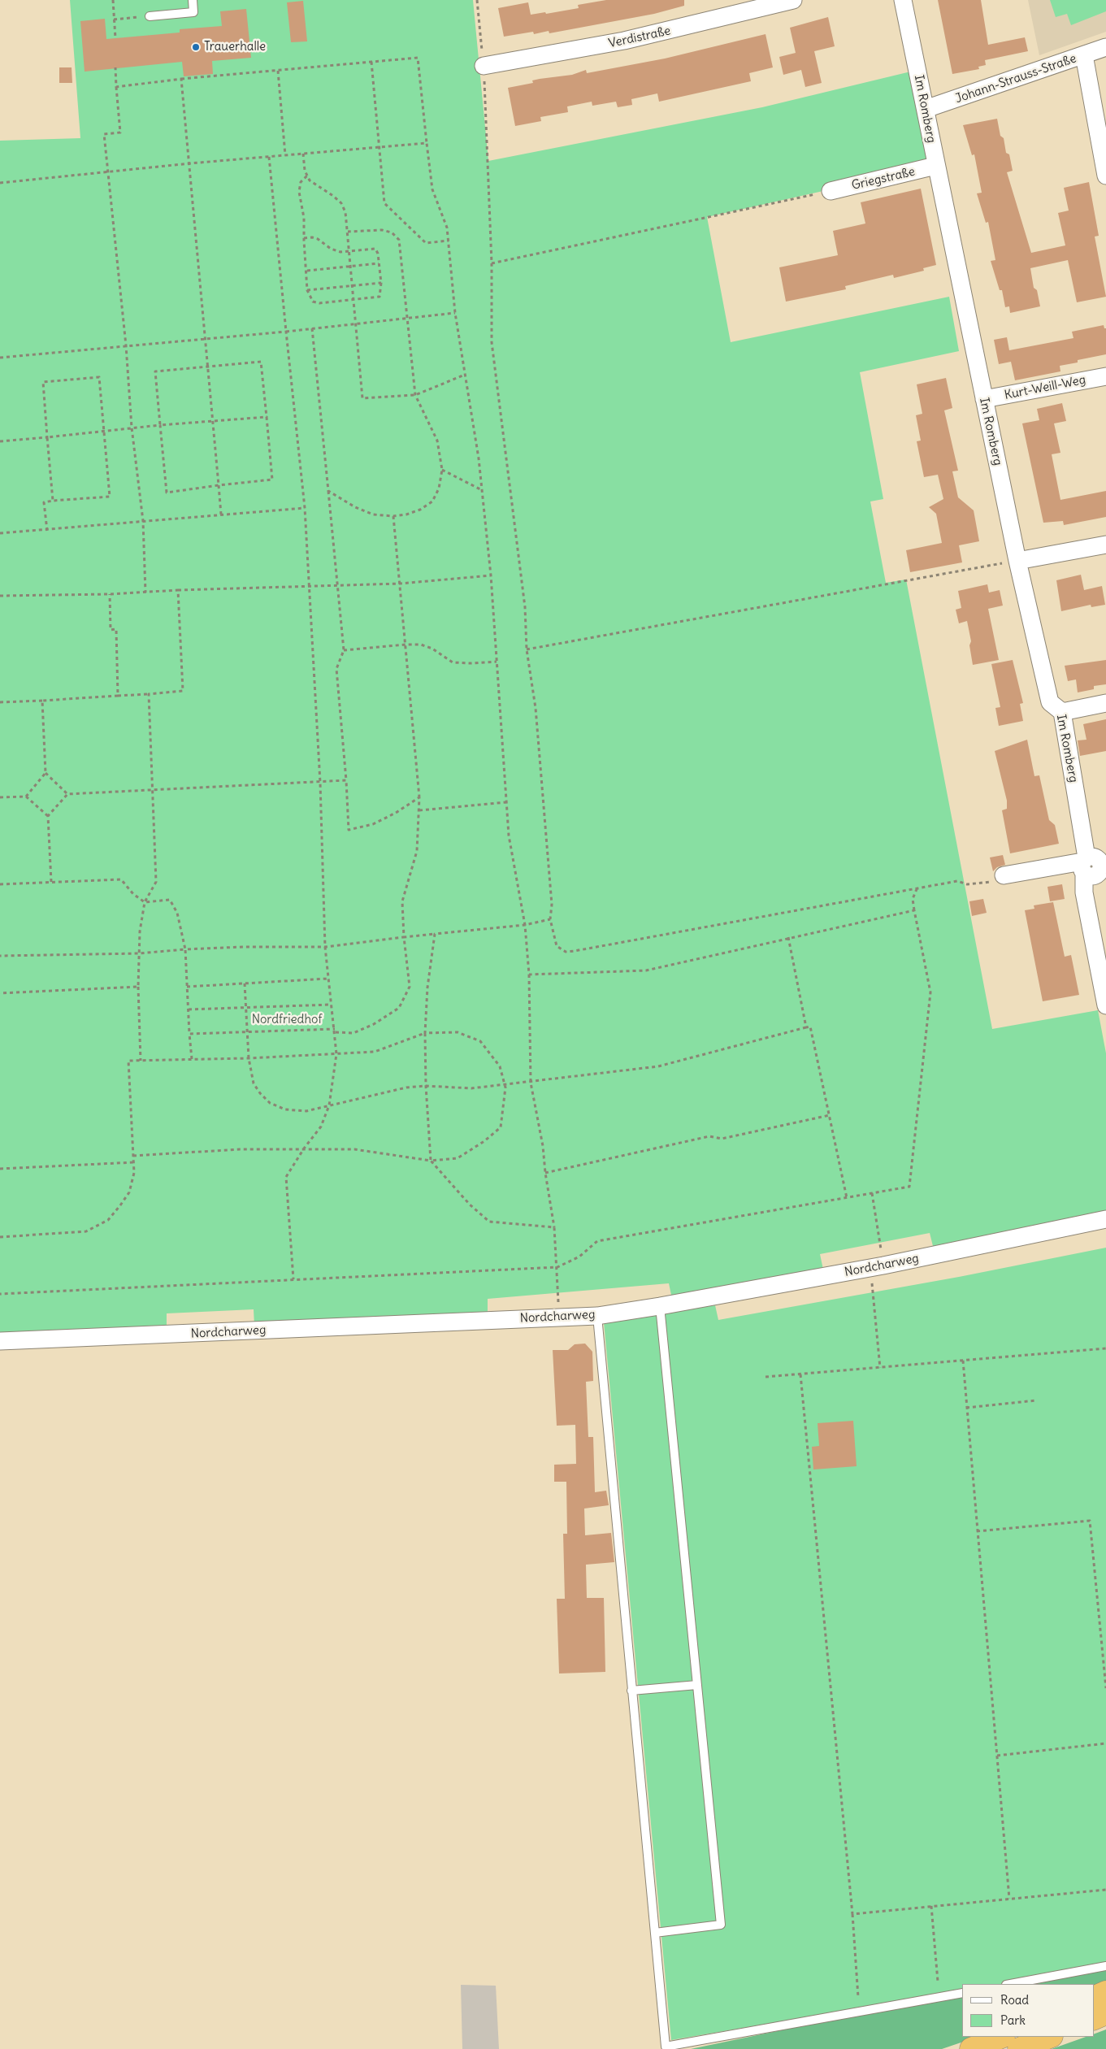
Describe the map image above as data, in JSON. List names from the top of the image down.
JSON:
{
  "streets": {
    "street": [
      "Verdistraße",
      "Johann-Strauss-Straße",
      "Im Romberg",
      "Griegstraße",
      "Kurt-Weill-Weg",
      "Nordcharweg"
    ]
  },
  "crossings": [
    ["Johann-Strauss-Straße", "Im Romberg"],
    ["Im Romberg", "Griegstraße"],
    ["Im Romberg", "Kurt-Weill-Weg"]
  ],
  "parks": ["Nordfriedhof"],
  "places": ["Trauerhalle"],
  "legend": ["Road", "Park"]
}
